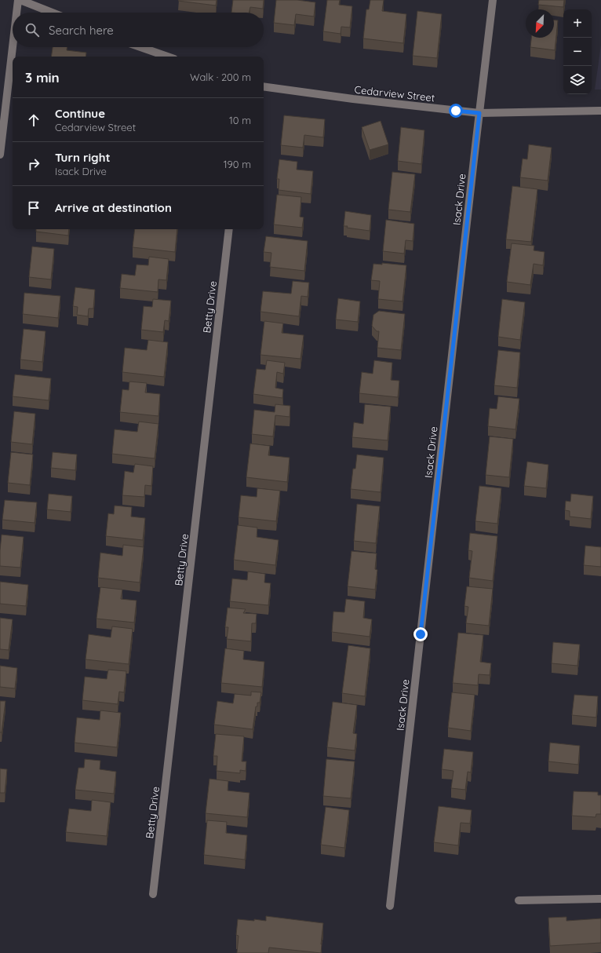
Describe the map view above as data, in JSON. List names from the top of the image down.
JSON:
{
  "streets": {
    "street": ["Cedarview Street", "Isack Drive", "Betty Drive"]
  },
  "crossings": [
    ["Cedarview Street", "Isack Drive"]
  ],
  "north": "bottom left",
  "page": {
    "map_buttons": ["+", "−"],
    "search": "Search here",
    "heading": ["3 min", "Walk · 200 m"],
    "list": [
      ["Continue", "Cedarview Street", "10 m"],
      ["Turn right", "Isack Drive", "190 m"],
      "Arrive at destination"
    ]
  }
}
